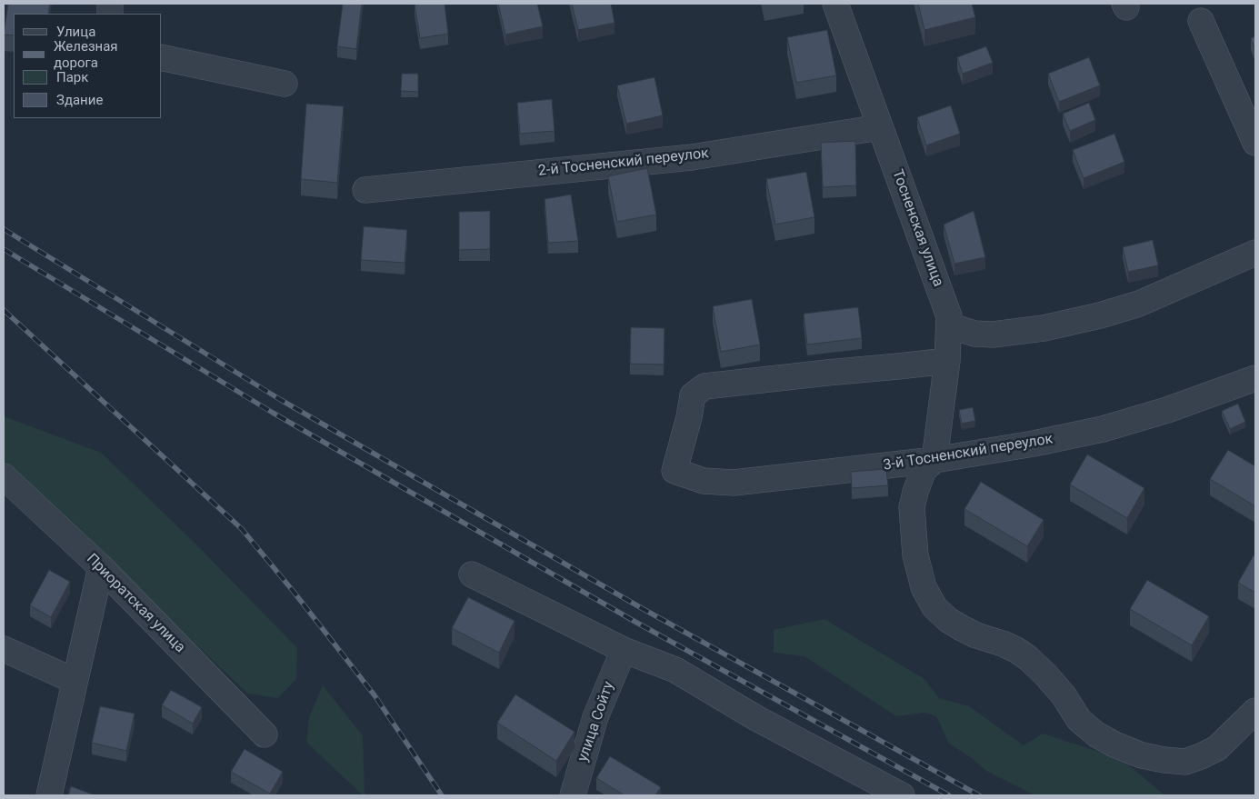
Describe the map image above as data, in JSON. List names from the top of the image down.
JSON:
{
  "streets": {
    "street": [
      "2-й Тосненский переулок",
      "Тосненская улица",
      "3-й Тосненский переулок",
      "Приоратская улица",
      "улица Сойту"
    ]
  },
  "crossings": [
    ["2-й Тосненский переулок", "Тосненская улица"],
    ["Тосненская улица", "3-й Тосненский переулок"]
  ],
  "legend": [
    "Улица",
    "Железная дорога",
    "Парк",
    "Здание"
  ]
}
